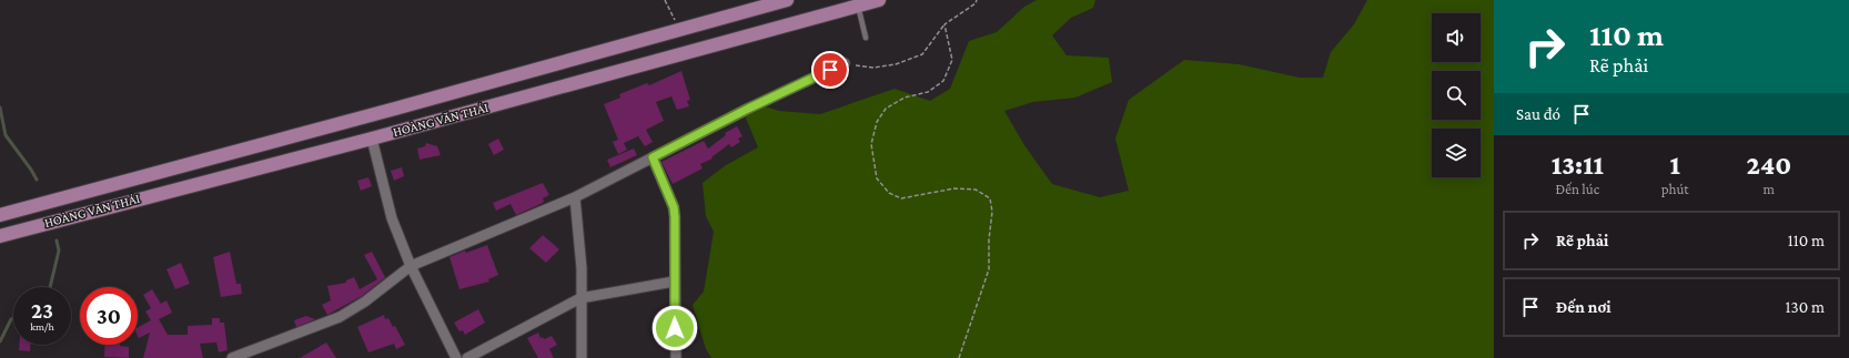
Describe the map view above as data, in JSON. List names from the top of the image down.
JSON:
{
  "streets": {
    "main road": ["HOÀNG VĂN THÁI"]
  },
  "page": {
    "turn": ["110 m", "Rẽ phải"],
    "then": "Sau đó",
    "eta": [
      "13:11",
      "Đến lúc",
      "1",
      "phút",
      "240",
      "m"
    ],
    "list": [
      {
        "name": "Rẽ phải",
        "value": "110 m"
      },
      {
        "name": "Đến nơi",
        "value": "130 m"
      }
    ],
    "speed": "23 km/h",
    "limit": "30"
  }
}
